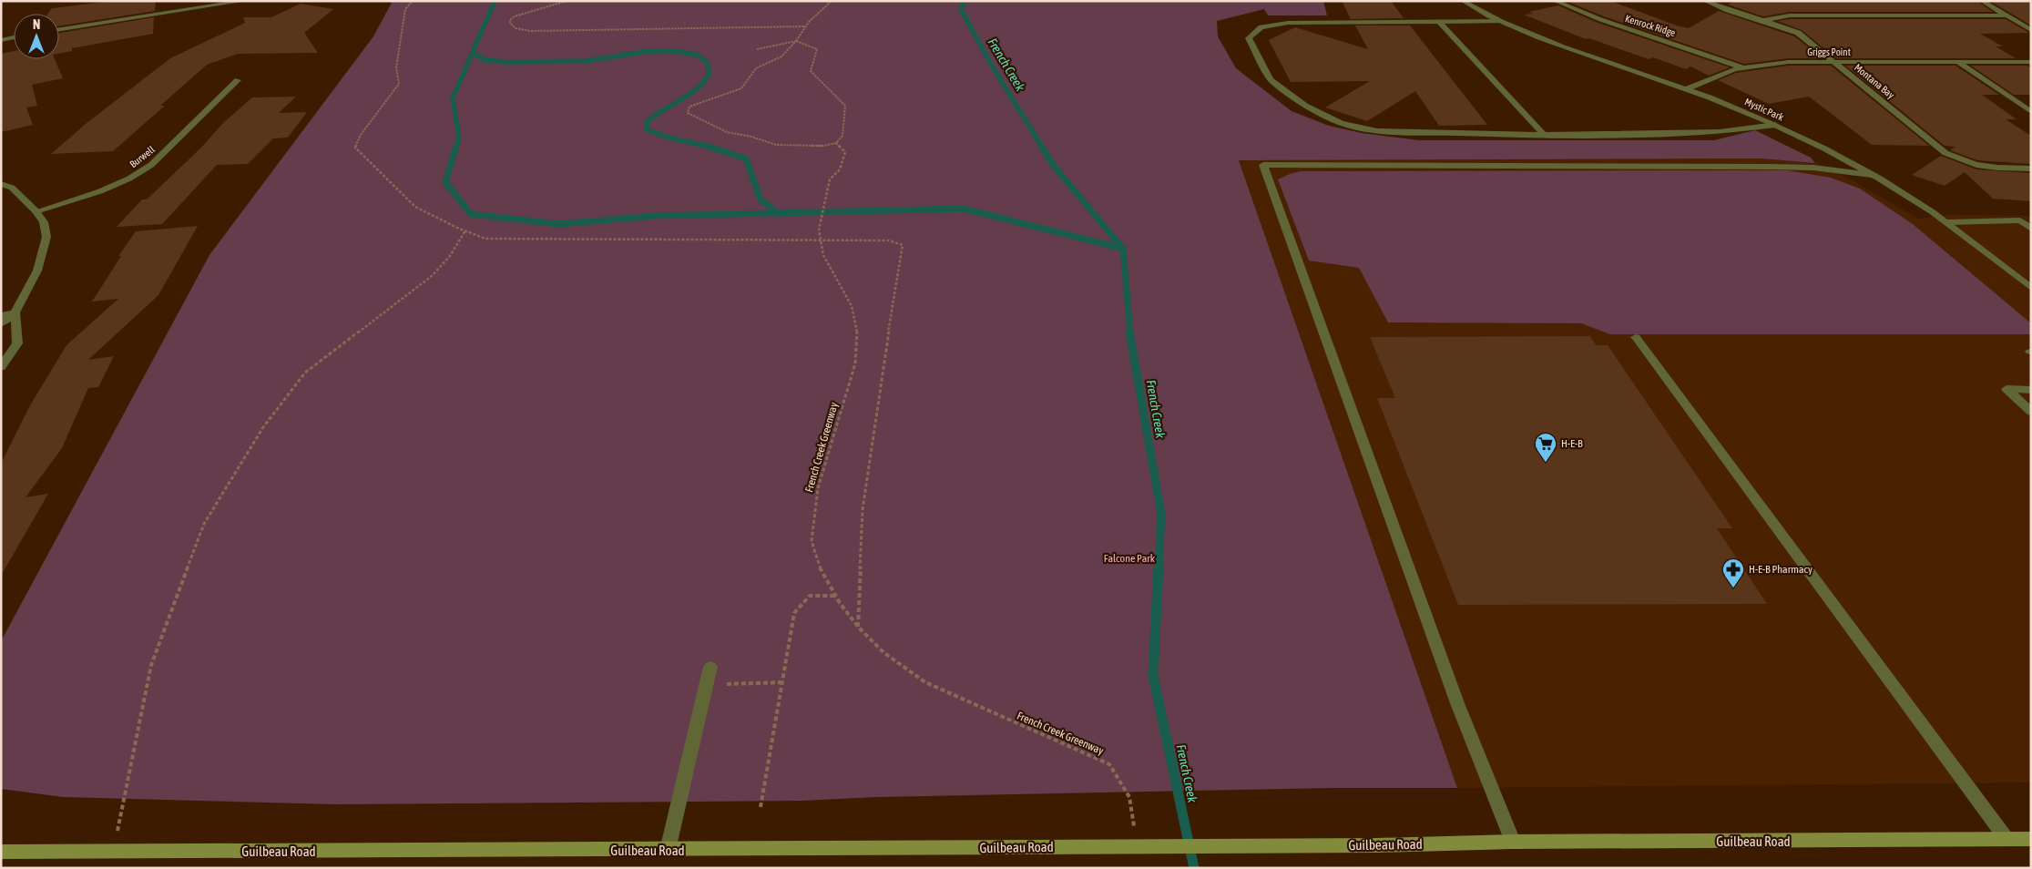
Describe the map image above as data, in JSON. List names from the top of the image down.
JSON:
{
  "streets": {
    "main road": ["Guilbeau Road"],
    "street": [
      "Kenrock Ridge",
      "Griggs Point",
      "Montana Bay",
      "Mystic Park",
      "Burwell"
    ],
    "path": ["French Creek Greenway"]
  },
  "crossings": [
    ["Kenrock Ridge", "Griggs Point"],
    ["Griggs Point", "Montana Bay"],
    ["Griggs Point", "Mystic Park"]
  ],
  "water": ["French Creek"],
  "parks": ["Falcone Park"],
  "places": {
    "supermarket": ["H-E-B"],
    "pharmacy": ["H-E-B Pharmacy"]
  },
  "north": "top"
}
